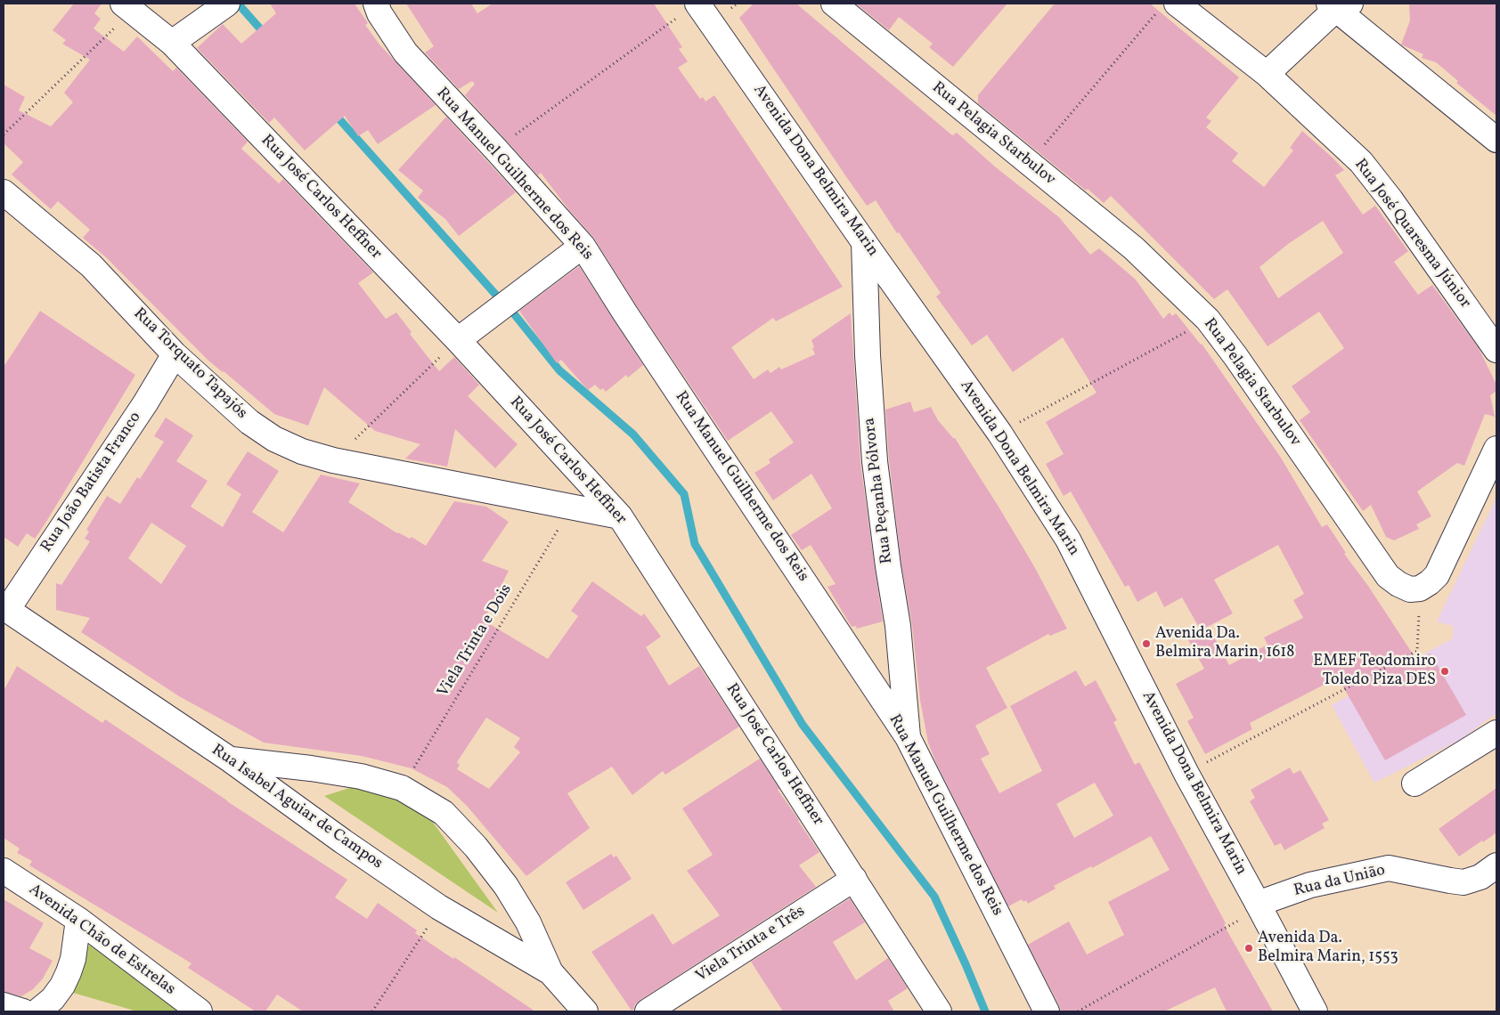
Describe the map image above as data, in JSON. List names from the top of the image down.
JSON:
{
  "streets": {
    "street": [
      "Rua Pelagia Starbulov",
      "Avenida Dona Belmira Marin",
      "Rua Manuel Guilherme dos Reis",
      "Rua José Carlos Heffner",
      "Rua José Quaresma Júnior",
      "Rua Torquato Tapajós",
      "Rua João Batista Franco",
      "Rua Peçanha Pólvora",
      "Rua Isabel Aguiar de Campos",
      "Rua da União",
      "Avenida Chão de Estrelas",
      "Viela Trinta e Três"
    ],
    "path": ["Viela Trinta e Dois"]
  },
  "crossings": [
    ["Avenida Dona Belmira Marin", "Rua Peçanha Pólvora"],
    ["Avenida Dona Belmira Marin", "Rua da União"],
    ["Rua Manuel Guilherme dos Reis", "Rua Peçanha Pólvora"],
    ["Rua José Carlos Heffner", "Rua Torquato Tapajós"],
    ["Rua José Carlos Heffner", "Viela Trinta e Três"],
    ["Rua Torquato Tapajós", "Rua João Batista Franco"],
    ["Rua Torquato Tapajós", "Viela Trinta e Dois"],
    ["Rua João Batista Franco", "Rua Isabel Aguiar de Campos"]
  ],
  "places": ["Avenida Da. Belmira Marin, 1618", "EMEF Teodomiro Toledo Piza DES", "Avenida Da. Belmira Marin, 1553"]
}
